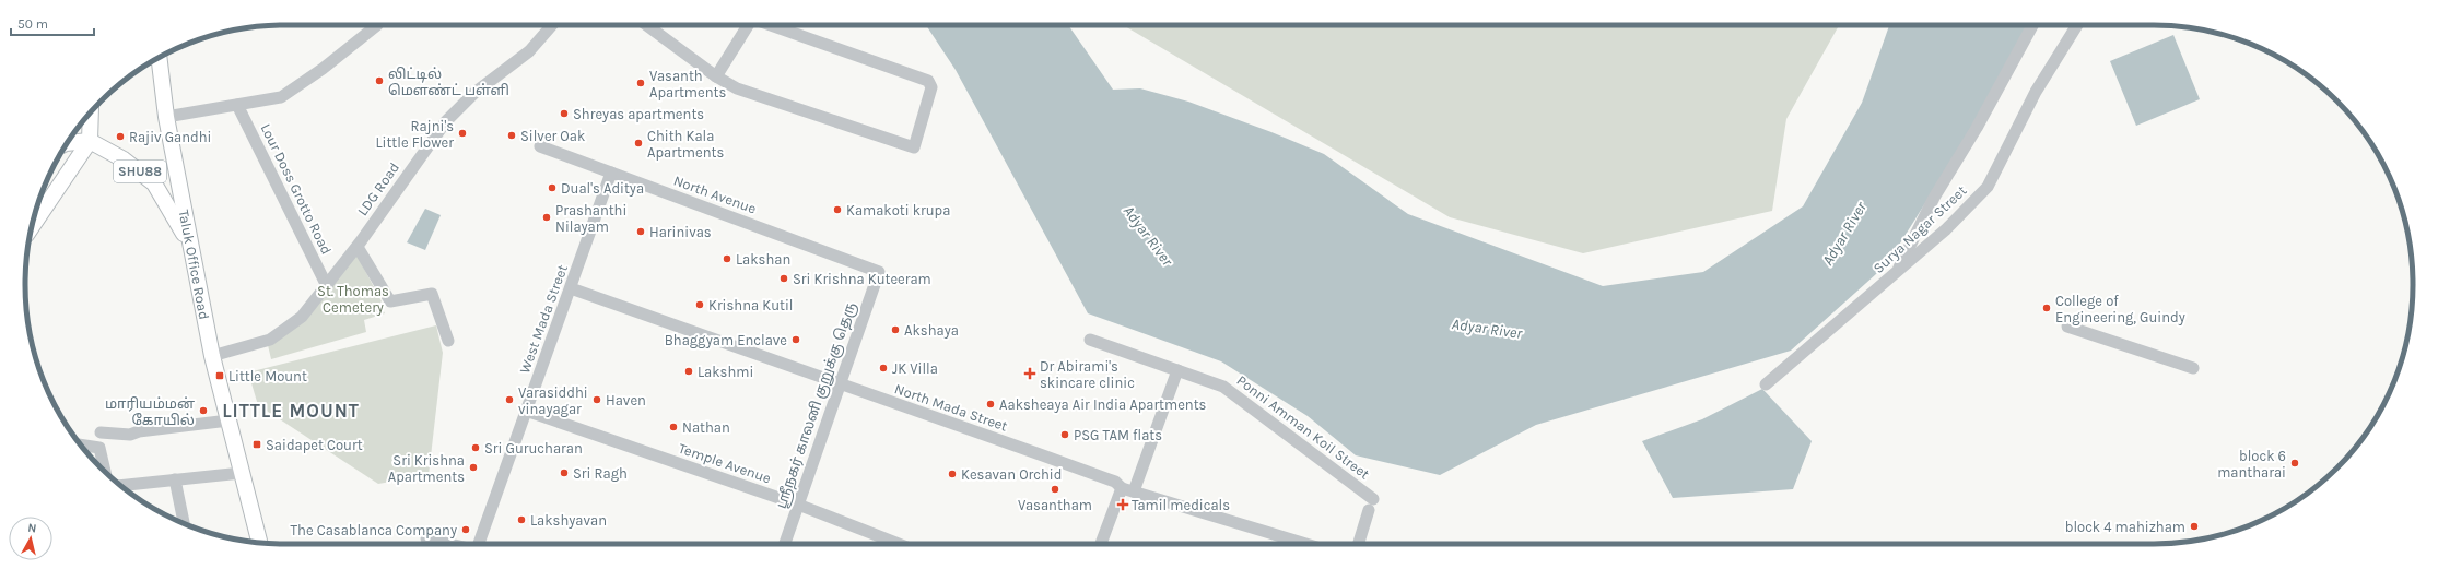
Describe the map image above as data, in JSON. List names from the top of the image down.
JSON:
{
  "streets": {
    "main road": ["SHU88", "Taluk Office Road"],
    "street": [
      "Lour Doss Grotto Road",
      "LDG Road",
      "North Avenue",
      "Surya Nagar Street",
      "West Mada Street",
      "ஸ்ரீநகர் காலனி குறுக்கு தெரு",
      "North Mada Street",
      "Ponni Amman Koil Street",
      "Temple Avenue"
    ]
  },
  "crossings": [
    ["SHU88", "Taluk Office Road"],
    ["Lour Doss Grotto Road", "LDG Road"],
    ["LDG Road", "Taluk Office Road"],
    ["North Avenue", "West Mada Street"],
    ["North Avenue", "ஸ்ரீநகர் காலனி குறுக்கு தெரு"],
    ["West Mada Street", "North Mada Street"],
    ["West Mada Street", "Temple Avenue"],
    ["ஸ்ரீநகர் காலனி குறுக்கு தெரு", "North Mada Street"],
    ["ஸ்ரீநகர் காலனி குறுக்கு தெரு", "Temple Avenue"]
  ],
  "districts": ["LITTLE MOUNT"],
  "water": ["Adyar River"],
  "parks": ["St. Thomas Cemetery"],
  "places": {
    "other": [
      "லிட்டில் மௌண்ட் பள்ளி",
      "Vasanth Apartments",
      "Shreyas apartments",
      "Rajni's Little Flower",
      "Silver Oak",
      "Rajiv Gandhi",
      "Chith Kala Apartments",
      "Dual's Aditya",
      "Kamakoti krupa",
      "Prashanthi Nilayam",
      "Harinivas",
      "Lakshan",
      "Sri Krishna Kuteeram",
      "Krishna Kutil",
      "College of Engineering, Guindy",
      "Akshaya",
      "Bhaggyam Enclave",
      "JK Villa",
      "Lakshmi",
      "Varasiddhi vinayagar",
      "Haven",
      "Aaksheaya Air India Apartments",
      "மாரியம்மன் கோயில்",
      "Nathan",
      "PSG TAM flats",
      "Sri Gurucharan",
      "block 6 mantharai",
      "Sri Krishna Apartments",
      "Sri Ragh",
      "Kesavan Orchid",
      "Vasantham",
      "Lakshyavan",
      "block 4 mahizham",
      "The Casablanca Company"
    ],
    "health": ["Dr Abirami's skincare clinic", "Tamil medicals"],
    "transit": ["Little Mount", "Saidapet Court"]
  },
  "scale_bar": "50 m",
  "north": "top"
}
